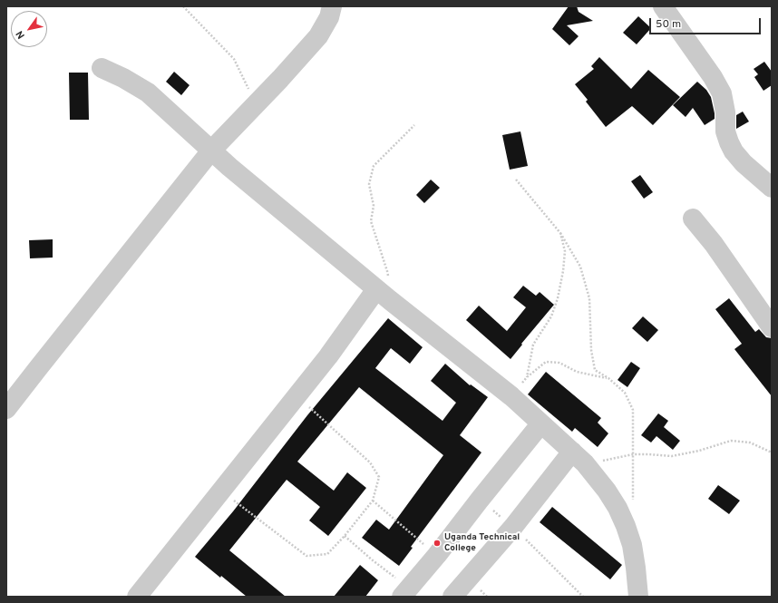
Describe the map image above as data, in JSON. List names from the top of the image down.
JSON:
{
  "places": ["Uganda Technical College"],
  "scale_bar": "50 m",
  "north": "bottom left"
}
